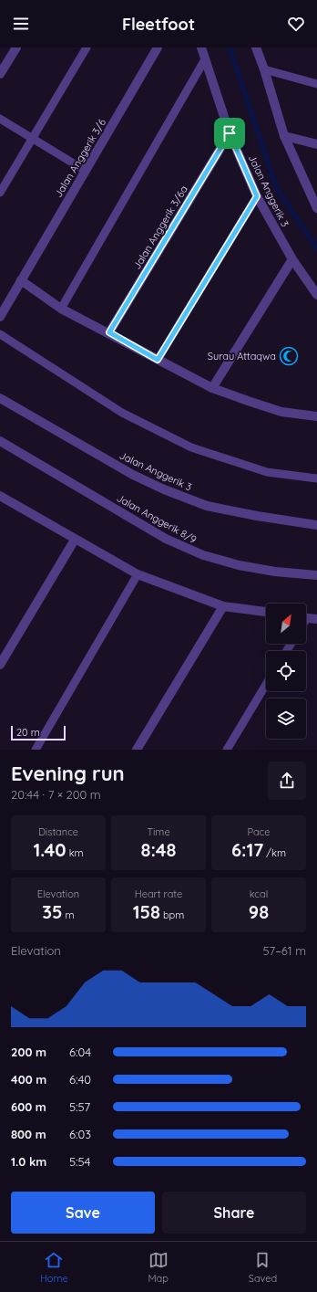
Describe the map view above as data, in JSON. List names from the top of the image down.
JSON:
{
  "streets": {
    "street": [
      "Jalan Anggerik 3/6",
      "Jalan Anggerik 3",
      "Jalan Anggerik 3/6a",
      "Jalan Anggerik 8/9"
    ]
  },
  "crossings": [
    ["Jalan Anggerik 3", "Jalan Anggerik 3/6a"]
  ],
  "places": {
    "mosque": ["Surau Attaqwa"]
  },
  "scale_bar": "20 m",
  "north": "top right",
  "page": {
    "header": "Fleetfoot",
    "scale": "20 m",
    "heading": ["Evening run", "20:44 · 7 × 200 m"],
    "stats": [
      ["Distance", "1.40 km"],
      ["Time", "8:48"],
      ["Pace", "6:17 /km"],
      ["Elevation", "35 m"],
      ["Heart rate", "158 bpm"],
      ["kcal", "98"]
    ],
    "chart": ["Elevation", "57–61 m"],
    "list": [
      {
        "name": "200 m",
        "note": "6:04"
      },
      {
        "name": "400 m",
        "note": "6:40"
      },
      {
        "name": "600 m",
        "note": "5:57"
      },
      {
        "name": "800 m",
        "note": "6:03"
      },
      {
        "name": "1.0 km",
        "note": "5:54"
      }
    ],
    "buttons": ["Save", "Share"],
    "tabs": ["Home", "Map", "Saved"]
  }
}
